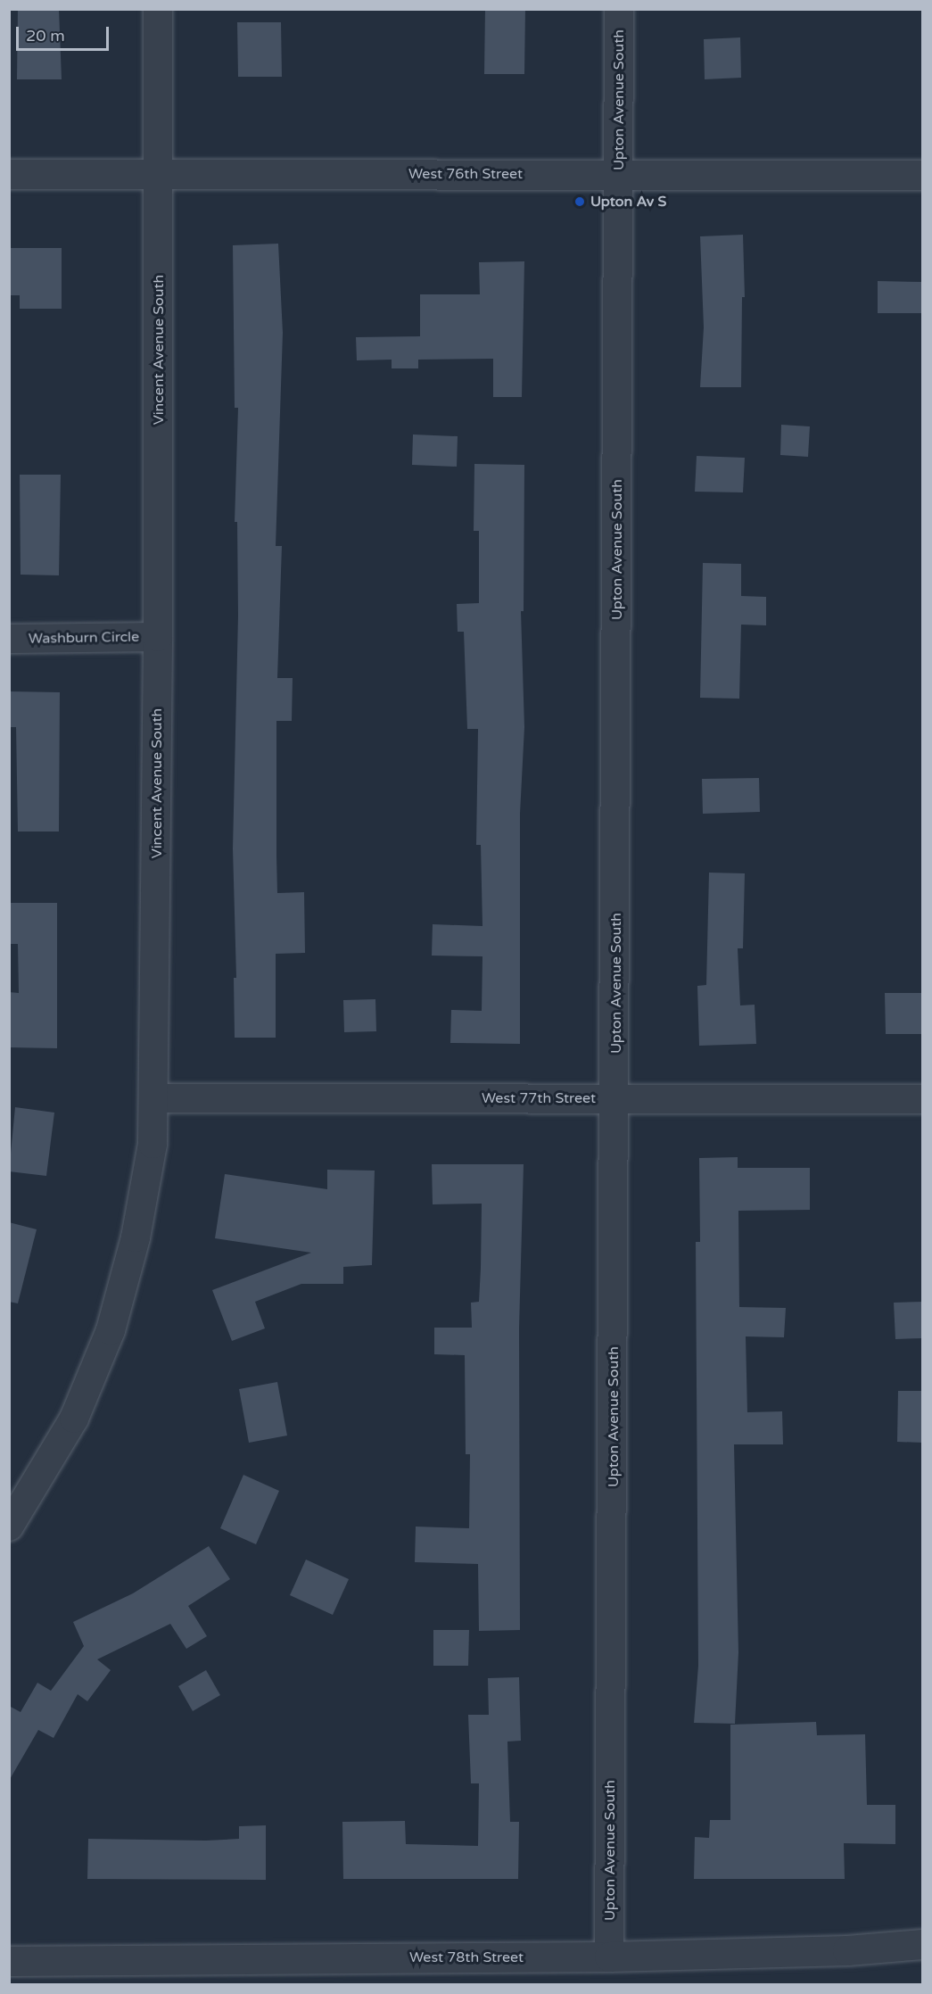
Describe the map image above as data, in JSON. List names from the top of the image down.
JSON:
{
  "streets": {
    "street": [
      "Upton Avenue South",
      "West 76th Street",
      "Vincent Avenue South",
      "Washburn Circle",
      "West 77th Street",
      "West 78th Street"
    ]
  },
  "crossings": [
    ["Upton Avenue South", "West 76th Street"],
    ["Upton Avenue South", "West 77th Street"],
    ["Upton Avenue South", "West 78th Street"],
    ["West 76th Street", "Vincent Avenue South"],
    ["Vincent Avenue South", "Washburn Circle"],
    ["Vincent Avenue South", "West 77th Street"]
  ],
  "places": ["Upton Av S"],
  "scale_bar": "20 m"
}
